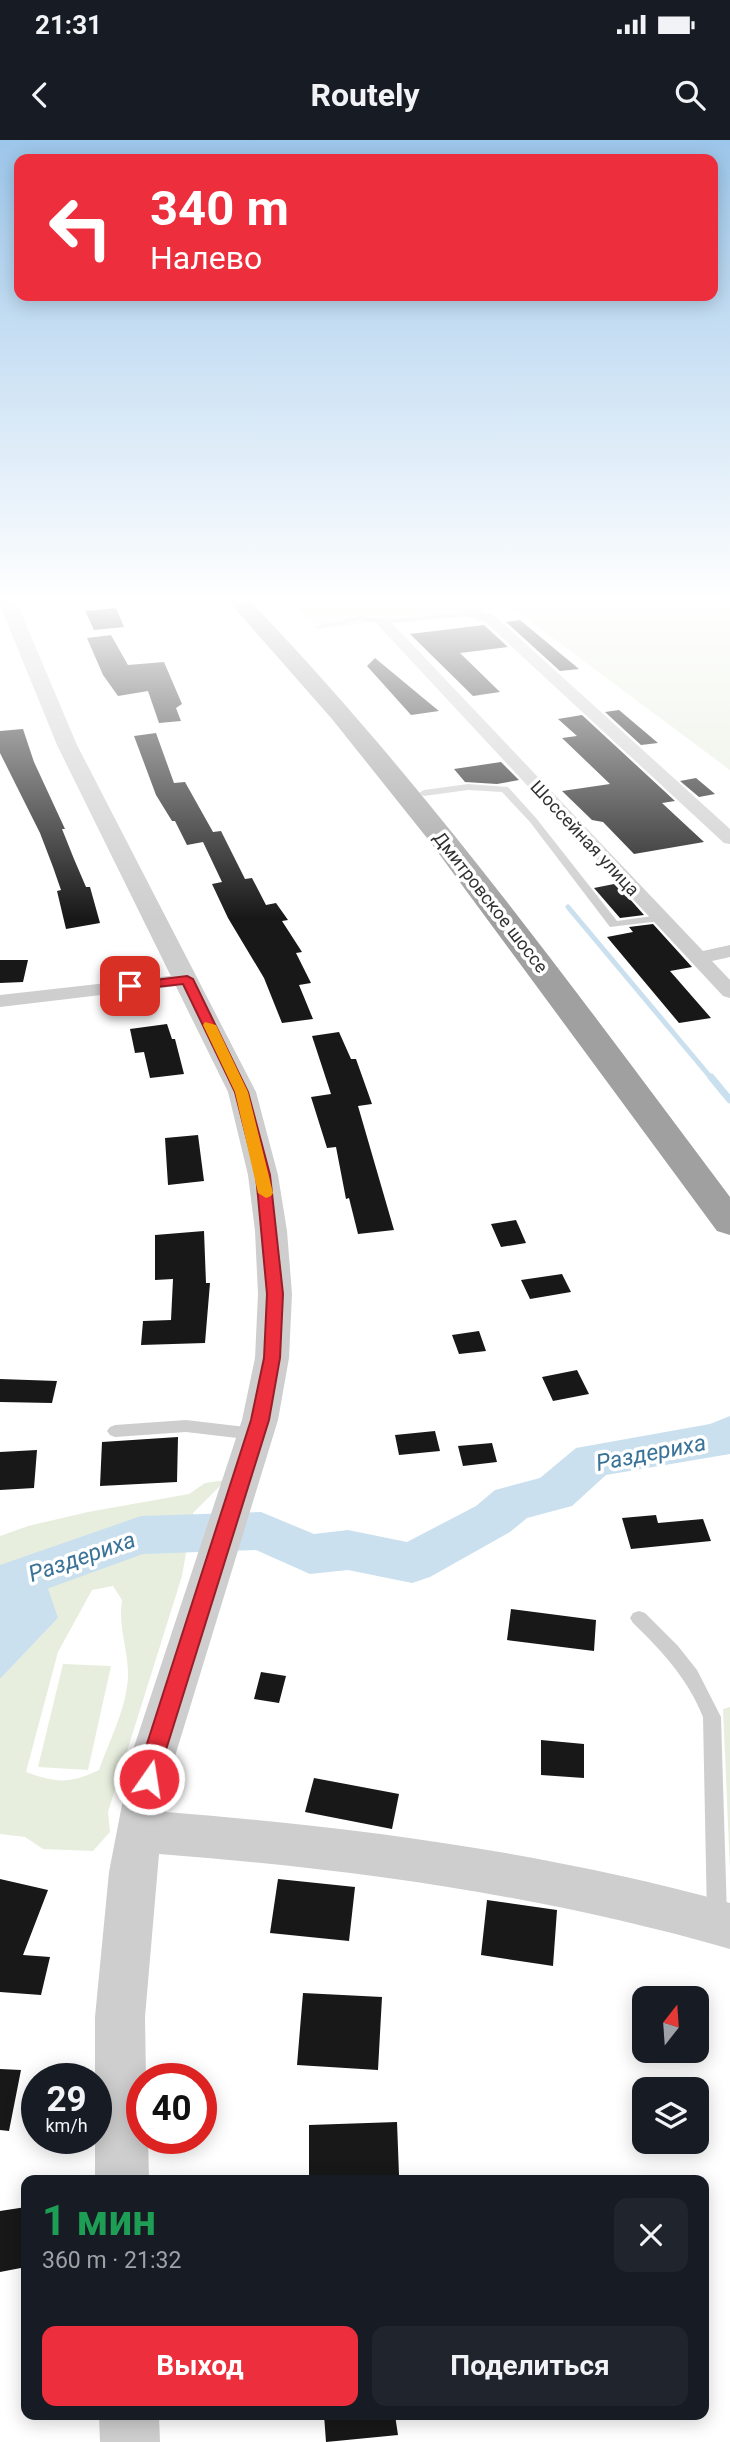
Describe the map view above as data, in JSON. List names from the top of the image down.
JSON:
{
  "streets": {
    "highway": ["Дмитровское шоссе"],
    "street": ["Шоссейная улица"]
  },
  "water": ["Раздериха"],
  "north": "top",
  "page": {
    "status": "21:31",
    "header": "Routely",
    "turn": ["340 m", "Налево"],
    "speed": "29 km/h",
    "limit": "40",
    "heading": ["1 мин", "360 m · 21:32"],
    "buttons": ["Выход", "Поделиться"]
  }
}
